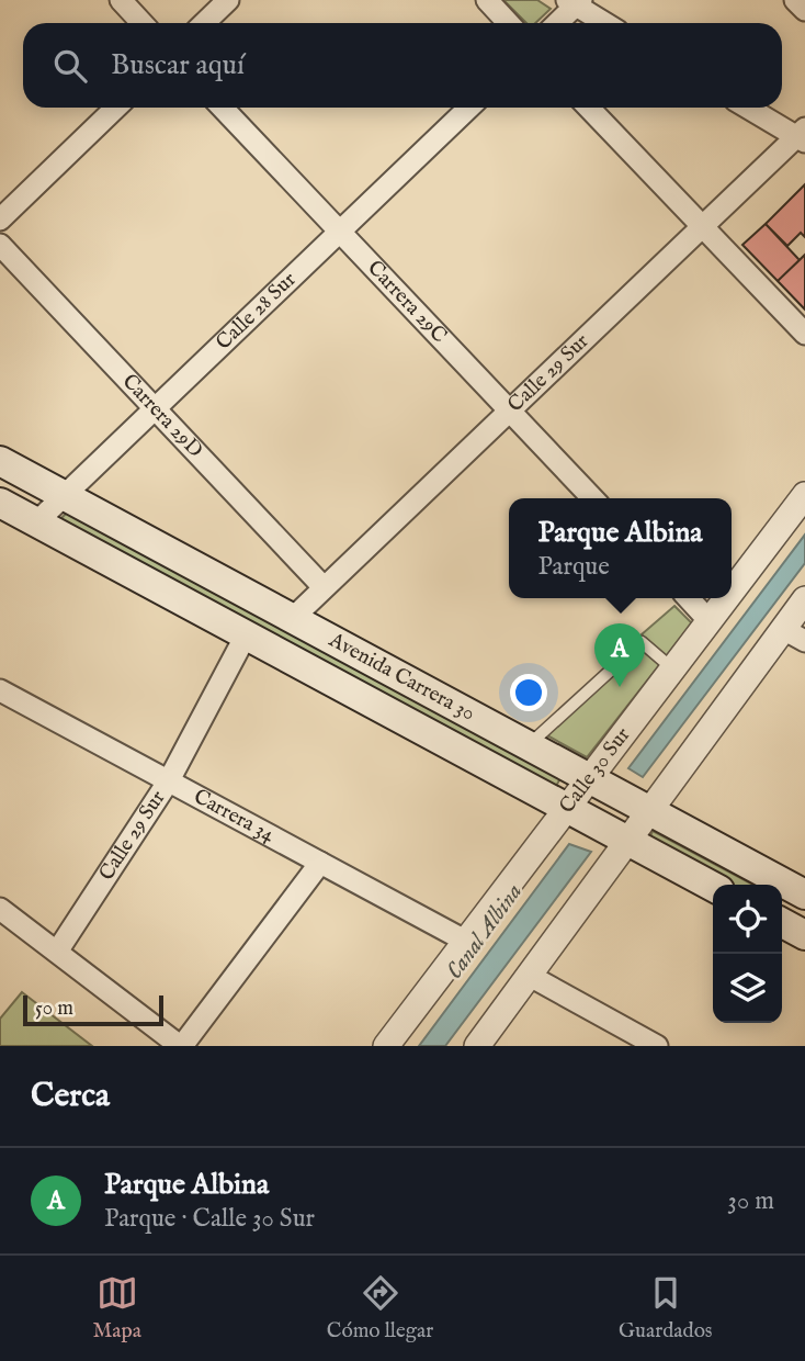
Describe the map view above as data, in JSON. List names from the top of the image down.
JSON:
{
  "streets": {
    "main road": ["Avenida Carrera 30"],
    "street": [
      "Carrera 29C",
      "Calle 28 Sur",
      "Calle 29 Sur",
      "Carrera 29D",
      "Calle 30 Sur",
      "Carrera 34"
    ]
  },
  "crossings": [
    ["Carrera 29C", "Calle 28 Sur"],
    ["Carrera 29C", "Calle 29 Sur"],
    ["Calle 28 Sur", "Carrera 29D"],
    ["Calle 28 Sur", "Avenida Carrera 30"],
    ["Calle 29 Sur", "Carrera 29D"],
    ["Calle 29 Sur", "Avenida Carrera 30"],
    ["Calle 29 Sur", "Carrera 34"],
    ["Avenida Carrera 30", "Calle 30 Sur"],
    ["Calle 30 Sur", "Carrera 34"]
  ],
  "water": ["Canal Albina"],
  "scale_bar": "50 m",
  "page": {
    "search": "Buscar aquí",
    "popup": ["Parque Albina", "Parque"],
    "pins": "A",
    "scale": "50 m",
    "heading": "Cerca",
    "list": [
      {
        "mark": "A",
        "name": "Parque Albina",
        "note": "Parque · Calle 30 Sur",
        "value": "30 m"
      }
    ],
    "nav": ["Mapa", "Cómo llegar", "Guardados"]
  }
}
